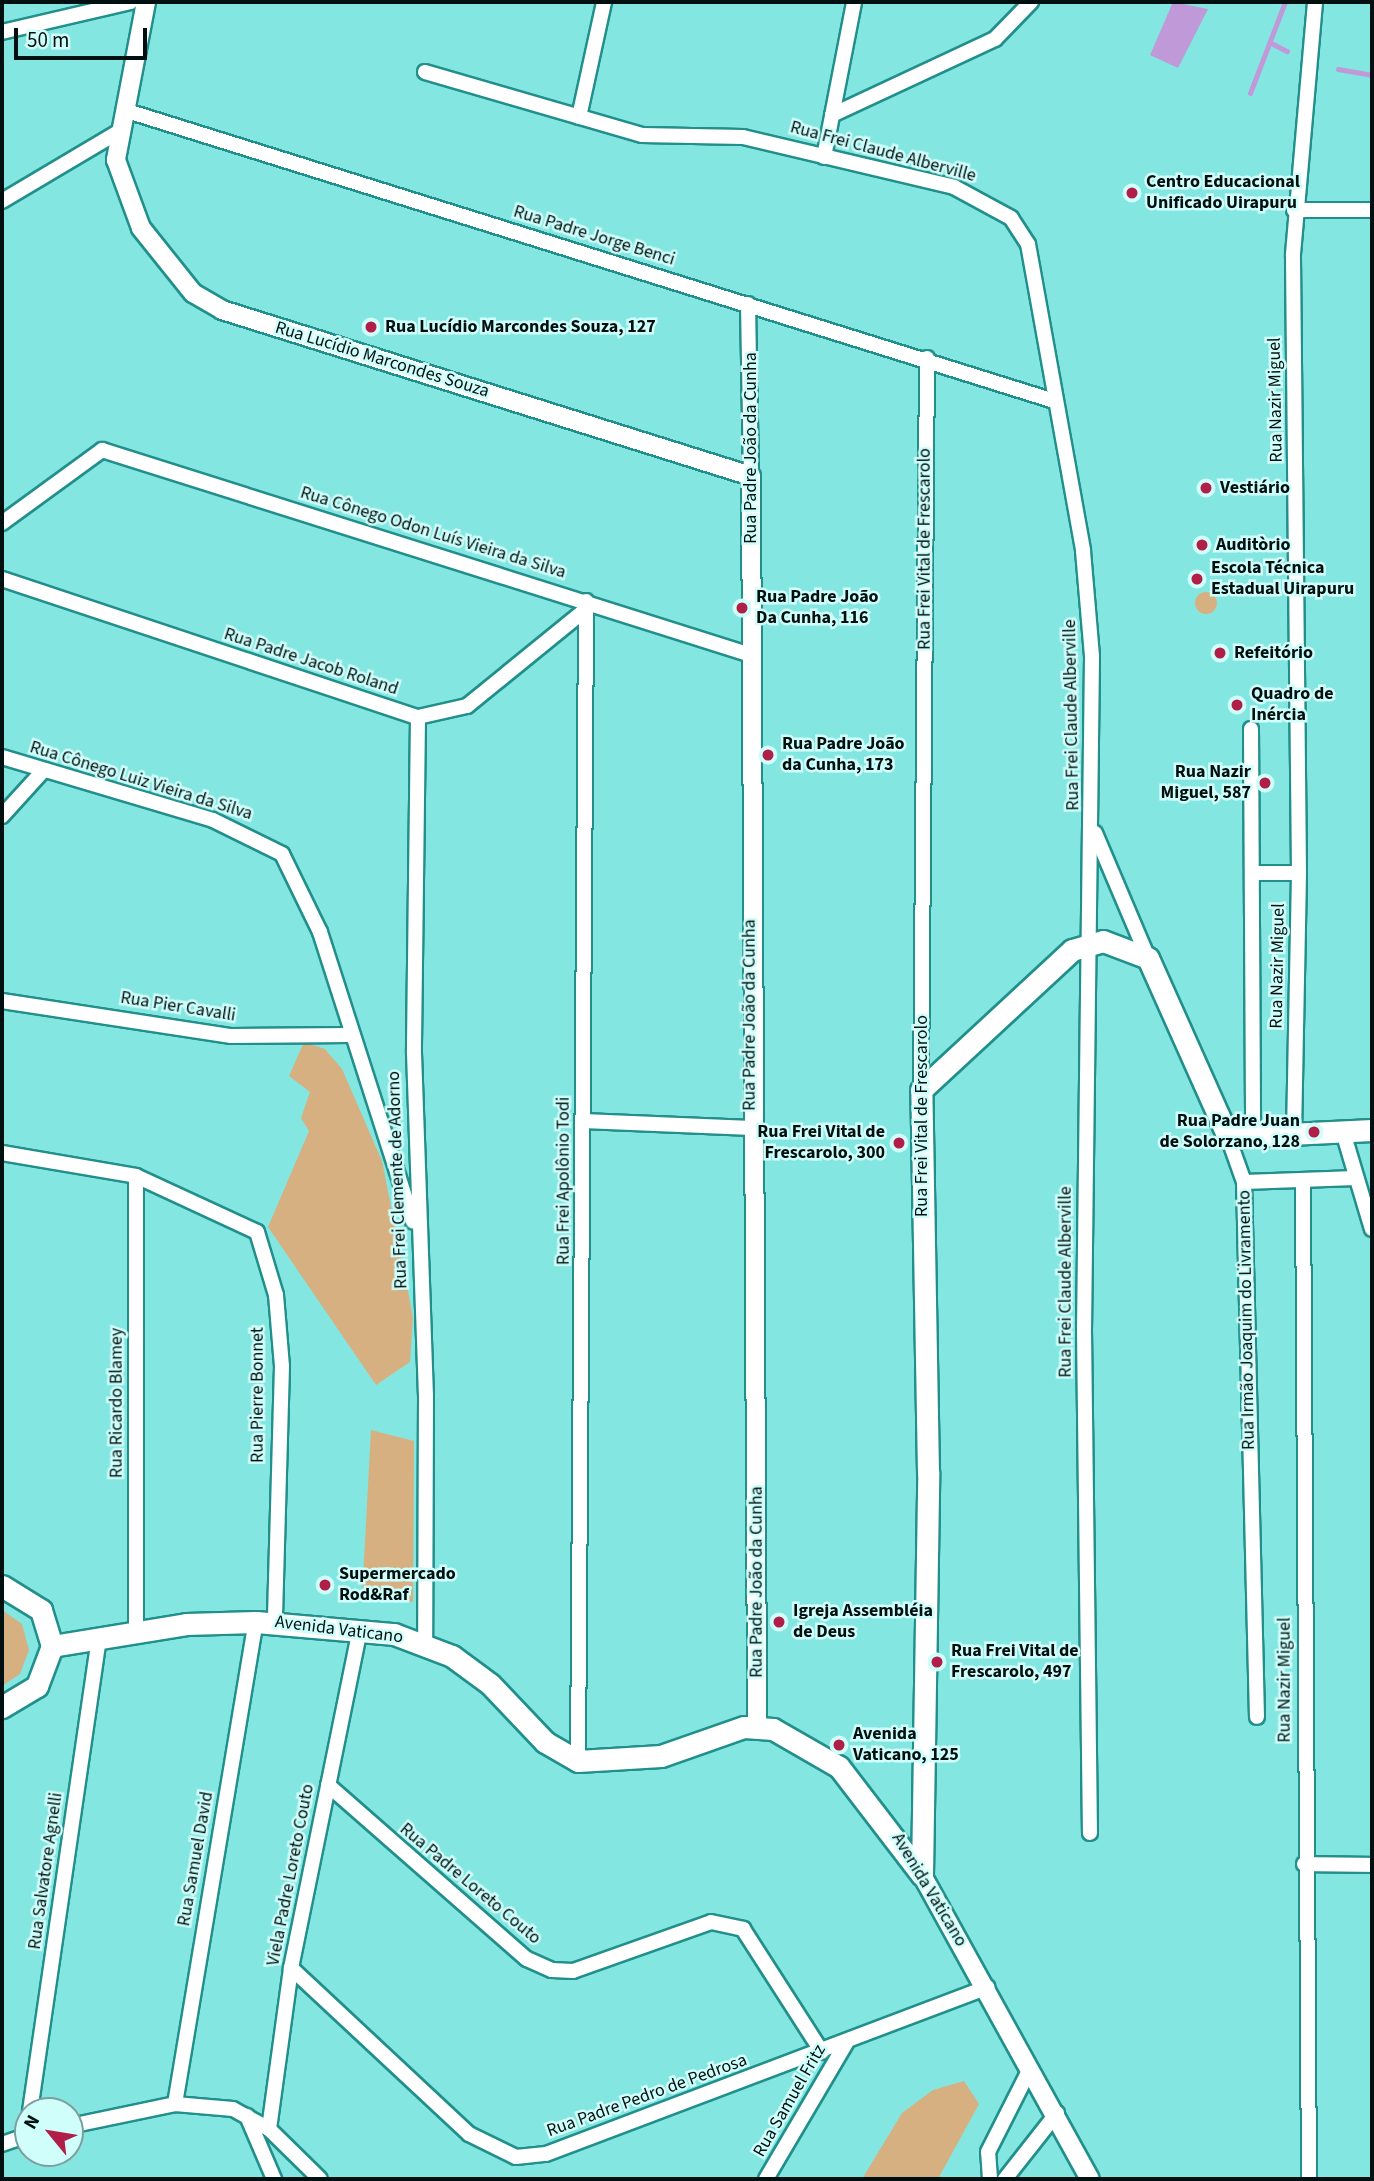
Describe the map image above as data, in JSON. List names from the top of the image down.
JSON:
{
  "streets": {
    "main road": ["Rua Frei Vital de Frescarolo", "Rua Irmão Joaquim do Livramento", "Avenida Vaticano"],
    "street": [
      "Rua Frei Claude Alberville",
      "Rua Padre Jorge Benci",
      "Rua Lucídio Marcondes Souza",
      "Rua Nazir Miguel",
      "Rua Padre João da Cunha",
      "Rua Cônego Odon Luís Vieira da Silva",
      "Rua Padre Jacob Roland",
      "Rua Cônego Luiz Vieira da Silva",
      "Rua Pier Cavalli",
      "Rua Frei Clemente de Adorno",
      "Rua Frei Apolônio Todi",
      "Rua Pierre Bonnet",
      "Rua Ricardo Blamey",
      "Rua Samuel David",
      "Rua Salvatore Agnelli",
      "Viela Padre Loreto Couto",
      "Rua Padre Loreto Couto",
      "Rua Padre Pedro de Pedrosa",
      "Rua Samuel Fritz"
    ]
  },
  "crossings": [
    ["Rua Frei Claude Alberville", "Rua Padre Jorge Benci"],
    ["Rua Frei Claude Alberville", "Rua Irmão Joaquim do Livramento"],
    ["Rua Padre Jorge Benci", "Rua Lucídio Marcondes Souza"],
    ["Rua Padre Jorge Benci", "Rua Padre João da Cunha"],
    ["Rua Padre Jorge Benci", "Rua Frei Vital de Frescarolo"],
    ["Rua Lucídio Marcondes Souza", "Rua Padre João da Cunha"],
    ["Rua Padre João da Cunha", "Rua Cônego Odon Luís Vieira da Silva"],
    ["Rua Padre João da Cunha", "Avenida Vaticano"],
    ["Rua Cônego Odon Luís Vieira da Silva", "Rua Frei Apolônio Todi"],
    ["Rua Frei Vital de Frescarolo", "Avenida Vaticano"],
    ["Rua Padre Jacob Roland", "Rua Frei Clemente de Adorno"],
    ["Rua Cônego Luiz Vieira da Silva", "Rua Pier Cavalli"],
    ["Rua Cônego Luiz Vieira da Silva", "Rua Frei Clemente de Adorno"],
    ["Rua Frei Clemente de Adorno", "Avenida Vaticano"],
    ["Rua Frei Apolônio Todi", "Avenida Vaticano"],
    ["Rua Pierre Bonnet", "Rua Ricardo Blamey"],
    ["Rua Pierre Bonnet", "Avenida Vaticano"],
    ["Rua Pierre Bonnet", "Rua Samuel David"],
    ["Rua Ricardo Blamey", "Avenida Vaticano"],
    ["Avenida Vaticano", "Rua Samuel David"],
    ["Avenida Vaticano", "Rua Salvatore Agnelli"],
    ["Avenida Vaticano", "Viela Padre Loreto Couto"],
    ["Avenida Vaticano", "Rua Padre Pedro de Pedrosa"],
    ["Viela Padre Loreto Couto", "Rua Padre Loreto Couto"],
    ["Viela Padre Loreto Couto", "Rua Padre Pedro de Pedrosa"],
    ["Rua Padre Loreto Couto", "Rua Padre Pedro de Pedrosa"],
    ["Rua Padre Pedro de Pedrosa", "Rua Samuel Fritz"]
  ],
  "places": [
    "Centro Educacional Unificado Uirapuru",
    "Rua Lucídio Marcondes Souza, 127",
    "Vestiário",
    "Auditòrio",
    "Escola Técnica Estadual Uirapuru",
    "Rua Padre João Da Cunha, 116",
    "Refeitório",
    "Quadro de Inércia",
    "Rua Padre João da Cunha, 173",
    "Rua Nazir Miguel, 587",
    "Rua Padre Juan de Solorzano, 128",
    "Rua Frei Vital de Frescarolo, 300",
    "Supermercado Rod&Raf",
    "Igreja Assembléia de Deus",
    "Rua Frei Vital de Frescarolo, 497",
    "Avenida Vaticano, 125"
  ],
  "scale_bar": "50 m",
  "north": "top left"
}
